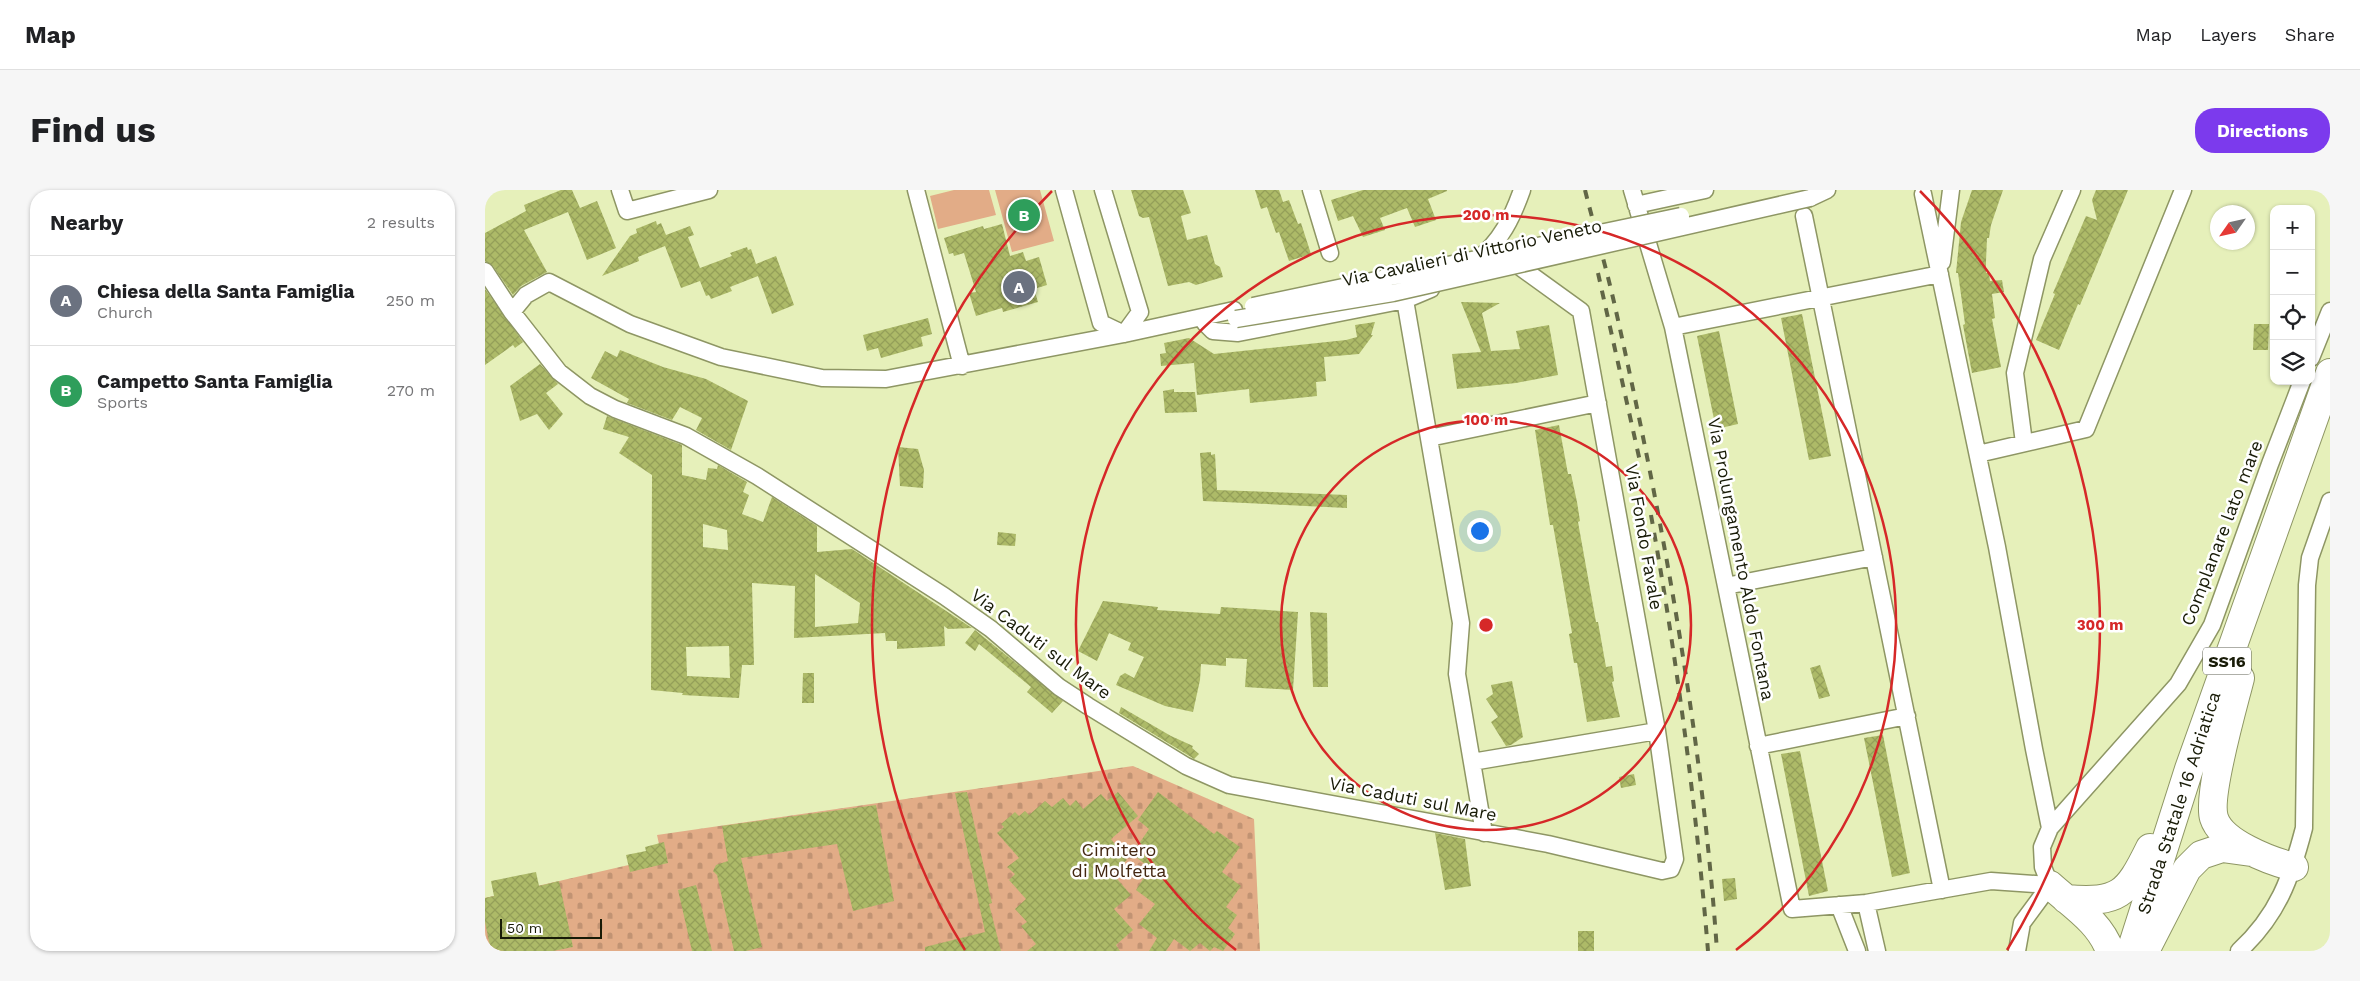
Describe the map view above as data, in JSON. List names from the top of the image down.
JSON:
{
  "streets": {
    "highway": ["SS16", "Strada Statale 16 Adriatica"],
    "street": [
      "Via Cavalieri di Vittorio Veneto",
      "Complanare lato mare",
      "Via Fondo Favale",
      "Via Prolungamento Aldo Fontana",
      "Via Caduti sul Mare"
    ]
  },
  "crossings": [
    ["Via Cavalieri di Vittorio Veneto", "Via Caduti sul Mare"],
    ["Via Fondo Favale", "Via Caduti sul Mare"],
    ["SS16", "Strada Statale 16 Adriatica"]
  ],
  "parks": ["Cimitero di Molfetta"],
  "scale_bar": "50 m",
  "north": "bottom left",
  "page": {
    "header": "Map",
    "nav": ["Map", "Layers", "Share"],
    "buttons": "Directions",
    "title": "Find us",
    "heading": ["Nearby", "2 results"],
    "pins": ["B", "A"],
    "map_buttons": ["+", "−"],
    "list": [
      {
        "mark": "A",
        "name": "Chiesa della Santa Famiglia",
        "note": "Church",
        "value": "250 m"
      },
      {
        "mark": "B",
        "name": "Campetto Santa Famiglia",
        "note": "Sports",
        "value": "270 m"
      }
    ],
    "scale": "50 m"
  },
  "rings": ["200 m", "100 m", "300 m"]
}
